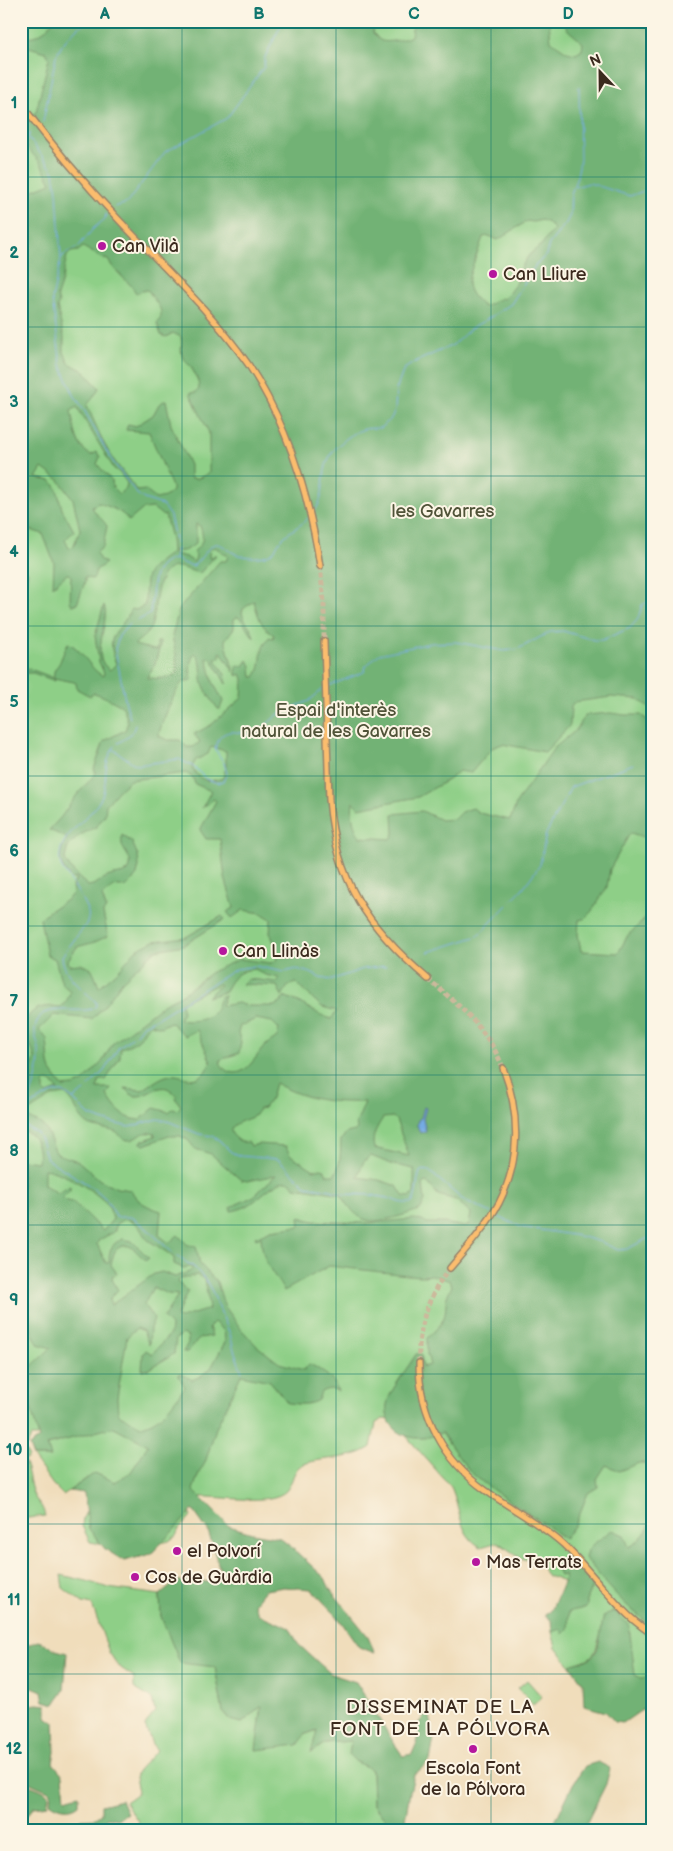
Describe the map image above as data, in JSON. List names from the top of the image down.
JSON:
{
  "districts": ["DISSEMINAT DE LA FONT DE LA PÓLVORA"],
  "parks": ["les Gavarres", "Espai d'interès natural de les Gavarres"],
  "places": [
    "Can Vilà",
    "Can Lliure",
    "Can Llinàs",
    "el Polvorí",
    "Mas Terrats",
    "Cos de Guàrdia",
    "Escola Font de la Pólvora"
  ],
  "north": "top",
  "grid": {
    "columns": [
      "A",
      "B",
      "C",
      "D"
    ],
    "rows": [
      "1",
      "2",
      "3",
      "4",
      "5",
      "6",
      "7",
      "8",
      "9",
      "10",
      "11",
      "12"
    ]
  }
}
